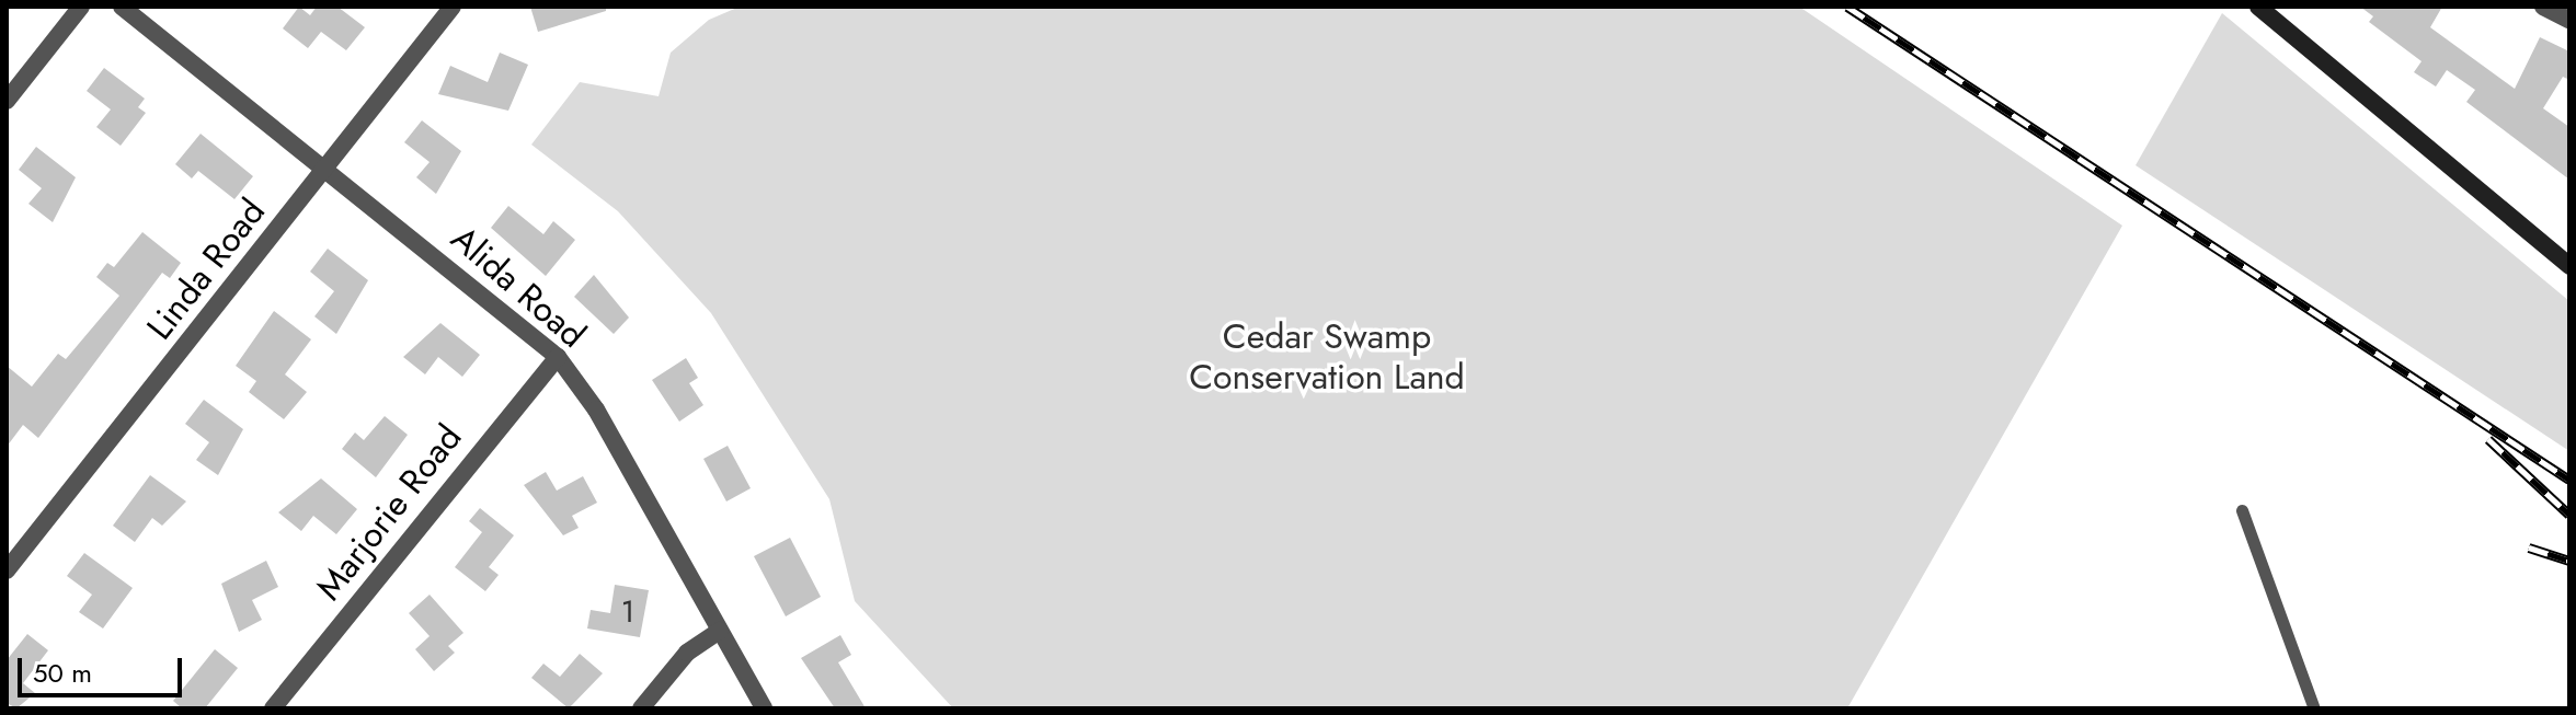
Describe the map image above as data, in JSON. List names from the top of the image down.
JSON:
{
  "streets": {
    "street": ["Linda Road", "Alida Road", "Marjorie Road"]
  },
  "crossings": [
    ["Linda Road", "Alida Road"],
    ["Alida Road", "Marjorie Road"]
  ],
  "parks": ["Cedar Swamp Conservation Land"],
  "house_numbers": ["1"],
  "scale_bar": "50 m"
}
